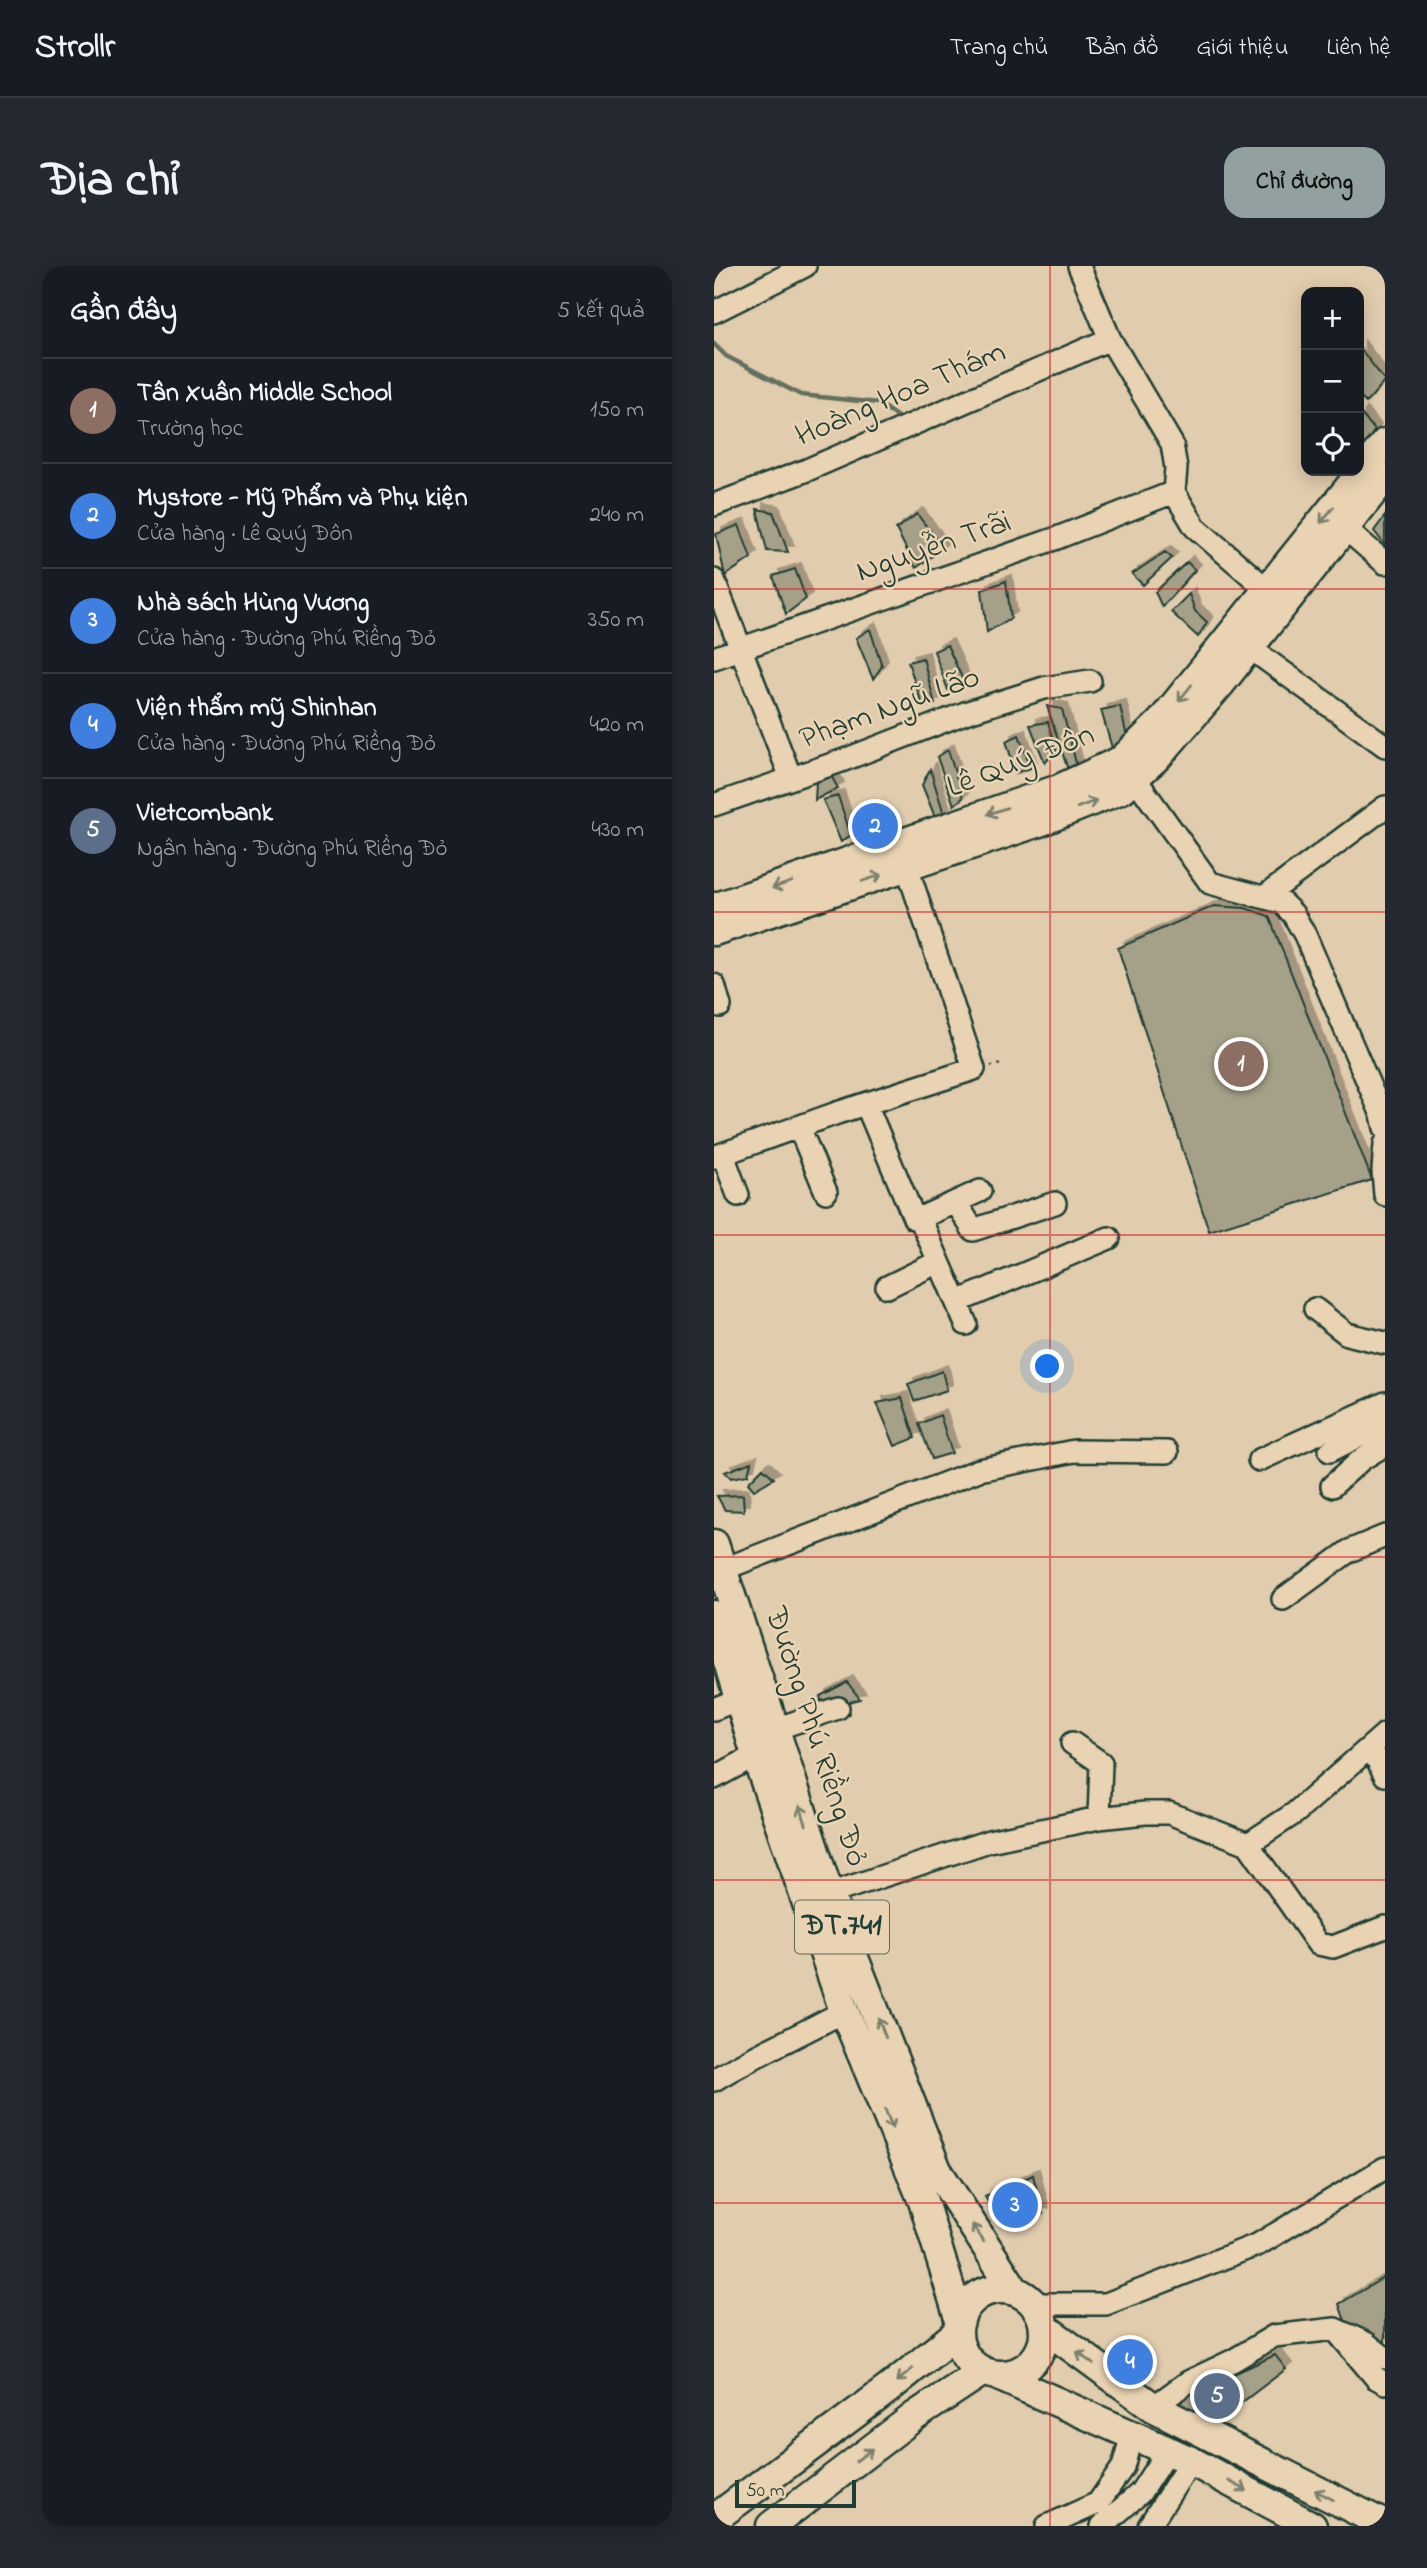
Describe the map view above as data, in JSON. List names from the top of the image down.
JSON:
{
  "streets": {
    "main road": ["Lê Quý Đôn", "Đường Phú Riềng Đỏ", "ĐT.741"],
    "street": ["Hoàng Hoa Thám", "Nguyễn Trãi", "Phạm Ngũ Lão"]
  },
  "scale_bar": "50 m",
  "page": {
    "header": "Strollr",
    "nav": [
      "Trang chủ",
      "Bản đồ",
      "Giới thiệu",
      "Liên hệ"
    ],
    "title": "Địa chỉ",
    "buttons": "Chỉ đường",
    "heading": ["Gần đây", "5 kết quả"],
    "map_buttons": ["+", "−"],
    "list": [
      {
        "mark": "1",
        "name": "Tân Xuân Middle School",
        "note": "Trường học",
        "value": "150 m"
      },
      {
        "mark": "2",
        "name": "Mystore - Mỹ Phẩm và Phụ kiện",
        "note": "Cửa hàng · Lê Quý Đôn",
        "value": "240 m"
      },
      {
        "mark": "3",
        "name": "Nhà sách Hùng Vương",
        "note": "Cửa hàng · Đường Phú Riềng Đỏ",
        "value": "350 m"
      },
      {
        "mark": "4",
        "name": "Viện thẩm mỹ Shinhan",
        "note": "Cửa hàng · Đường Phú Riềng Đỏ",
        "value": "420 m"
      },
      {
        "mark": "5",
        "name": "Vietcombank",
        "note": "Ngân hàng · Đường Phú Riềng Đỏ",
        "value": "430 m"
      }
    ],
    "pins": [
      "2",
      "1",
      "3",
      "4",
      "5"
    ],
    "scale": "50 m"
  }
}
